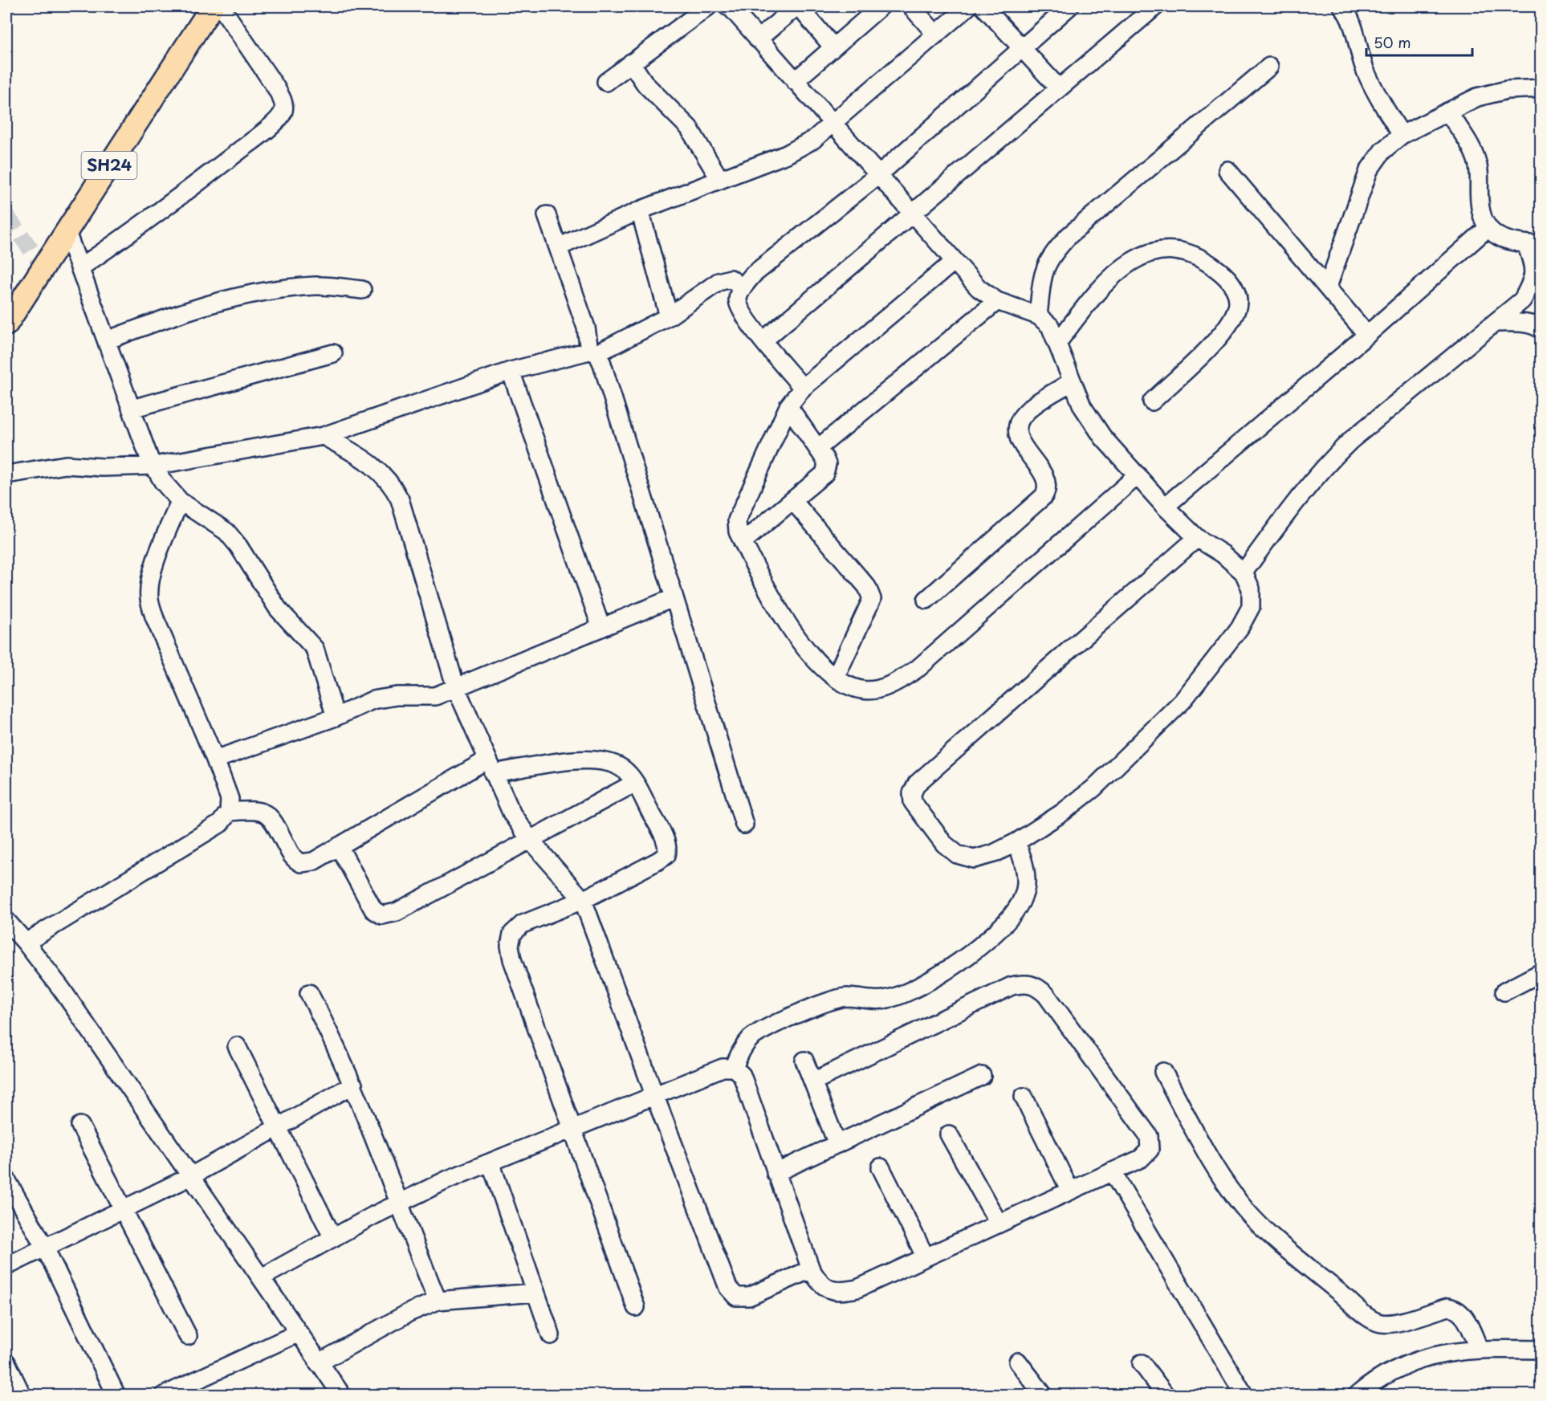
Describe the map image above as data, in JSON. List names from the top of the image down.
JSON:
{
  "streets": {
    "main road": ["SH24"]
  },
  "scale_bar": "50 m"
}
